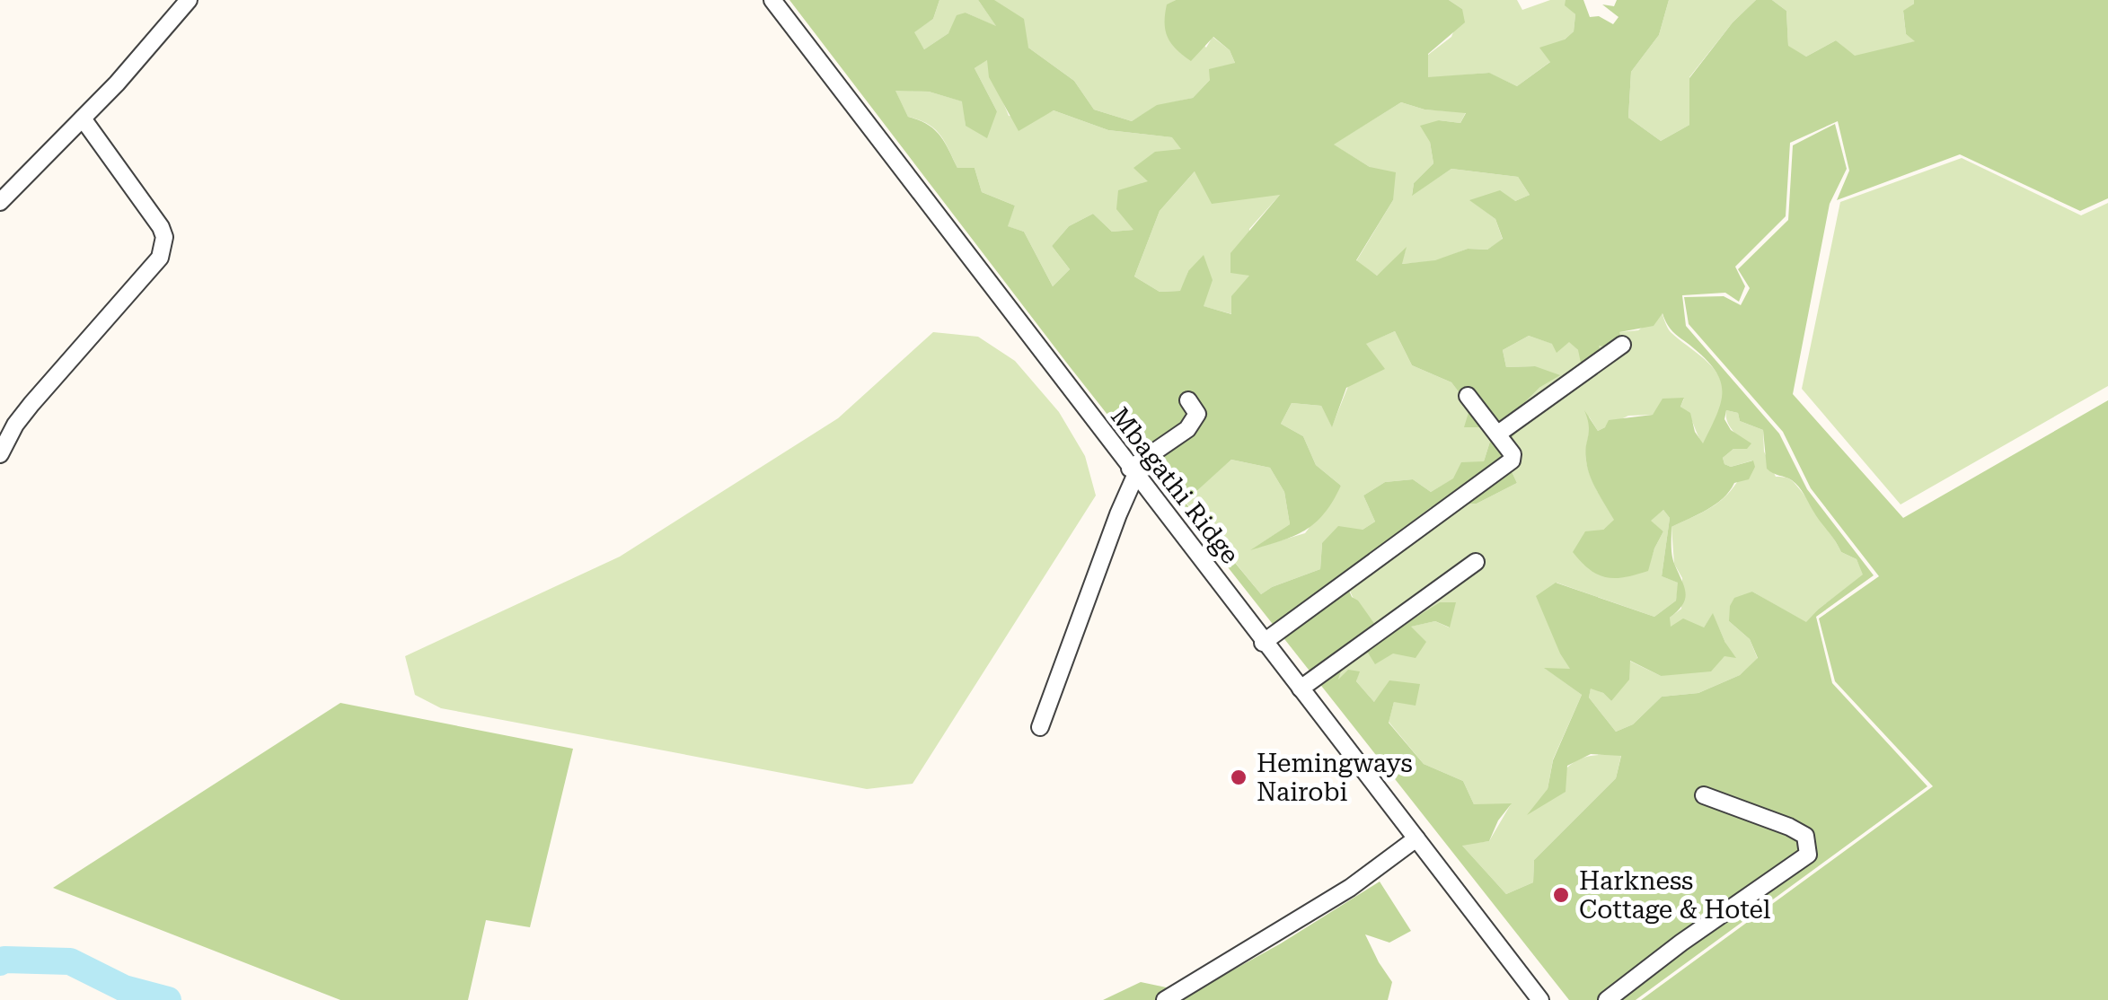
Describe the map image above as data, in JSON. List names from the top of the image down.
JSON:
{
  "streets": {
    "street": ["Mbagathi Ridge"]
  },
  "places": ["Hemingways Nairobi", "Harkness Cottage & Hotel"]
}
